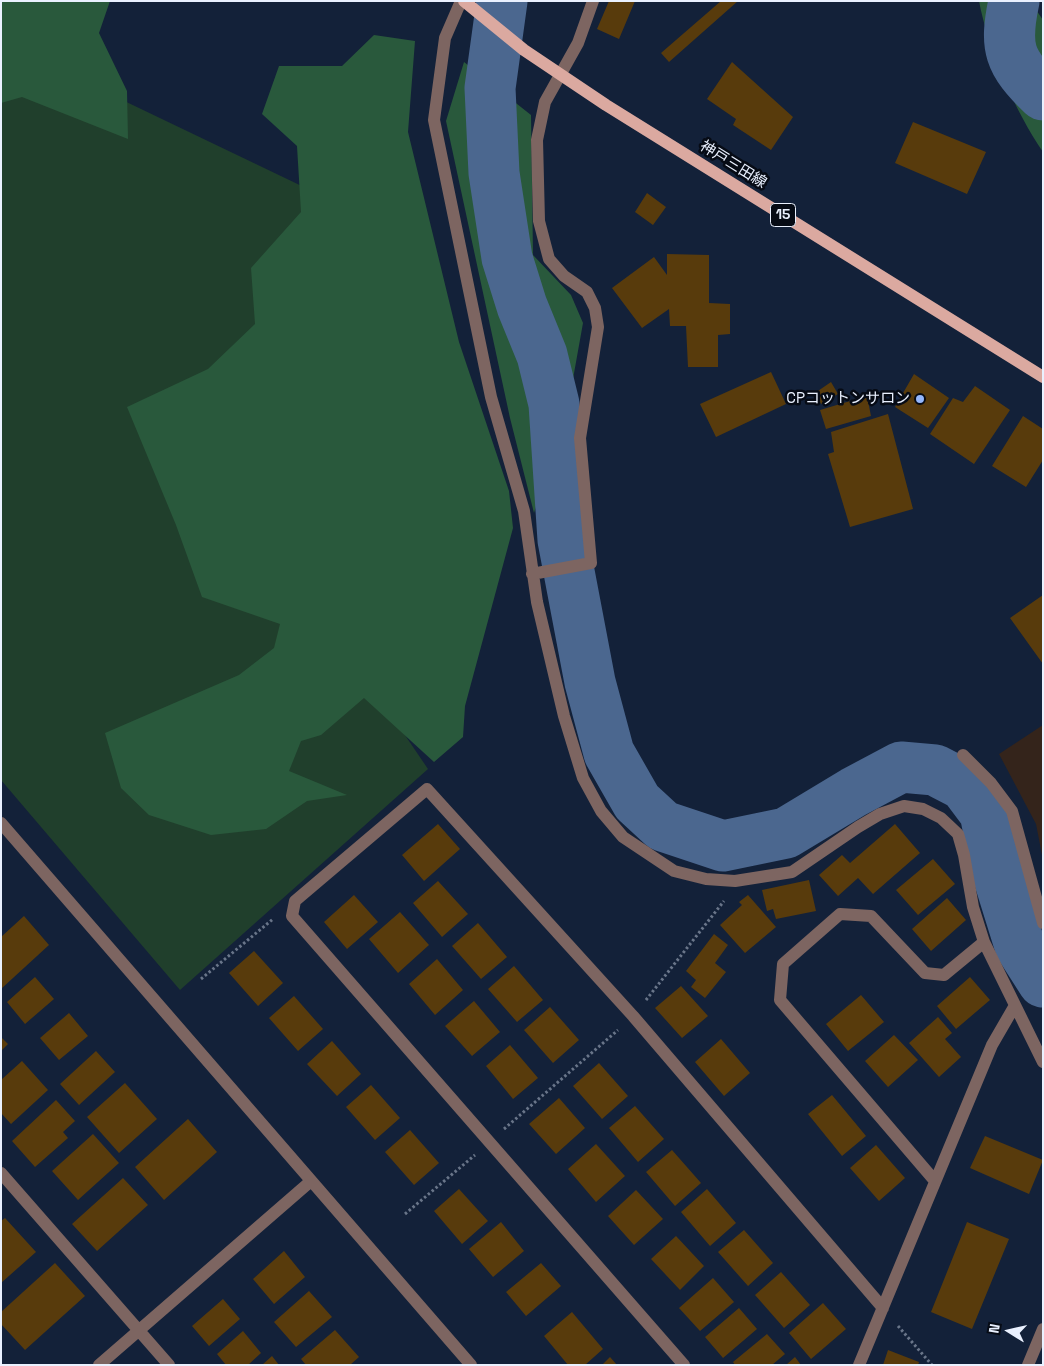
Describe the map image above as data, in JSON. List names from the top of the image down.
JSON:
{
  "streets": {
    "main road": ["神戸三田線", "15"]
  },
  "places": ["CPコットンサロン"],
  "north": "left"
}
